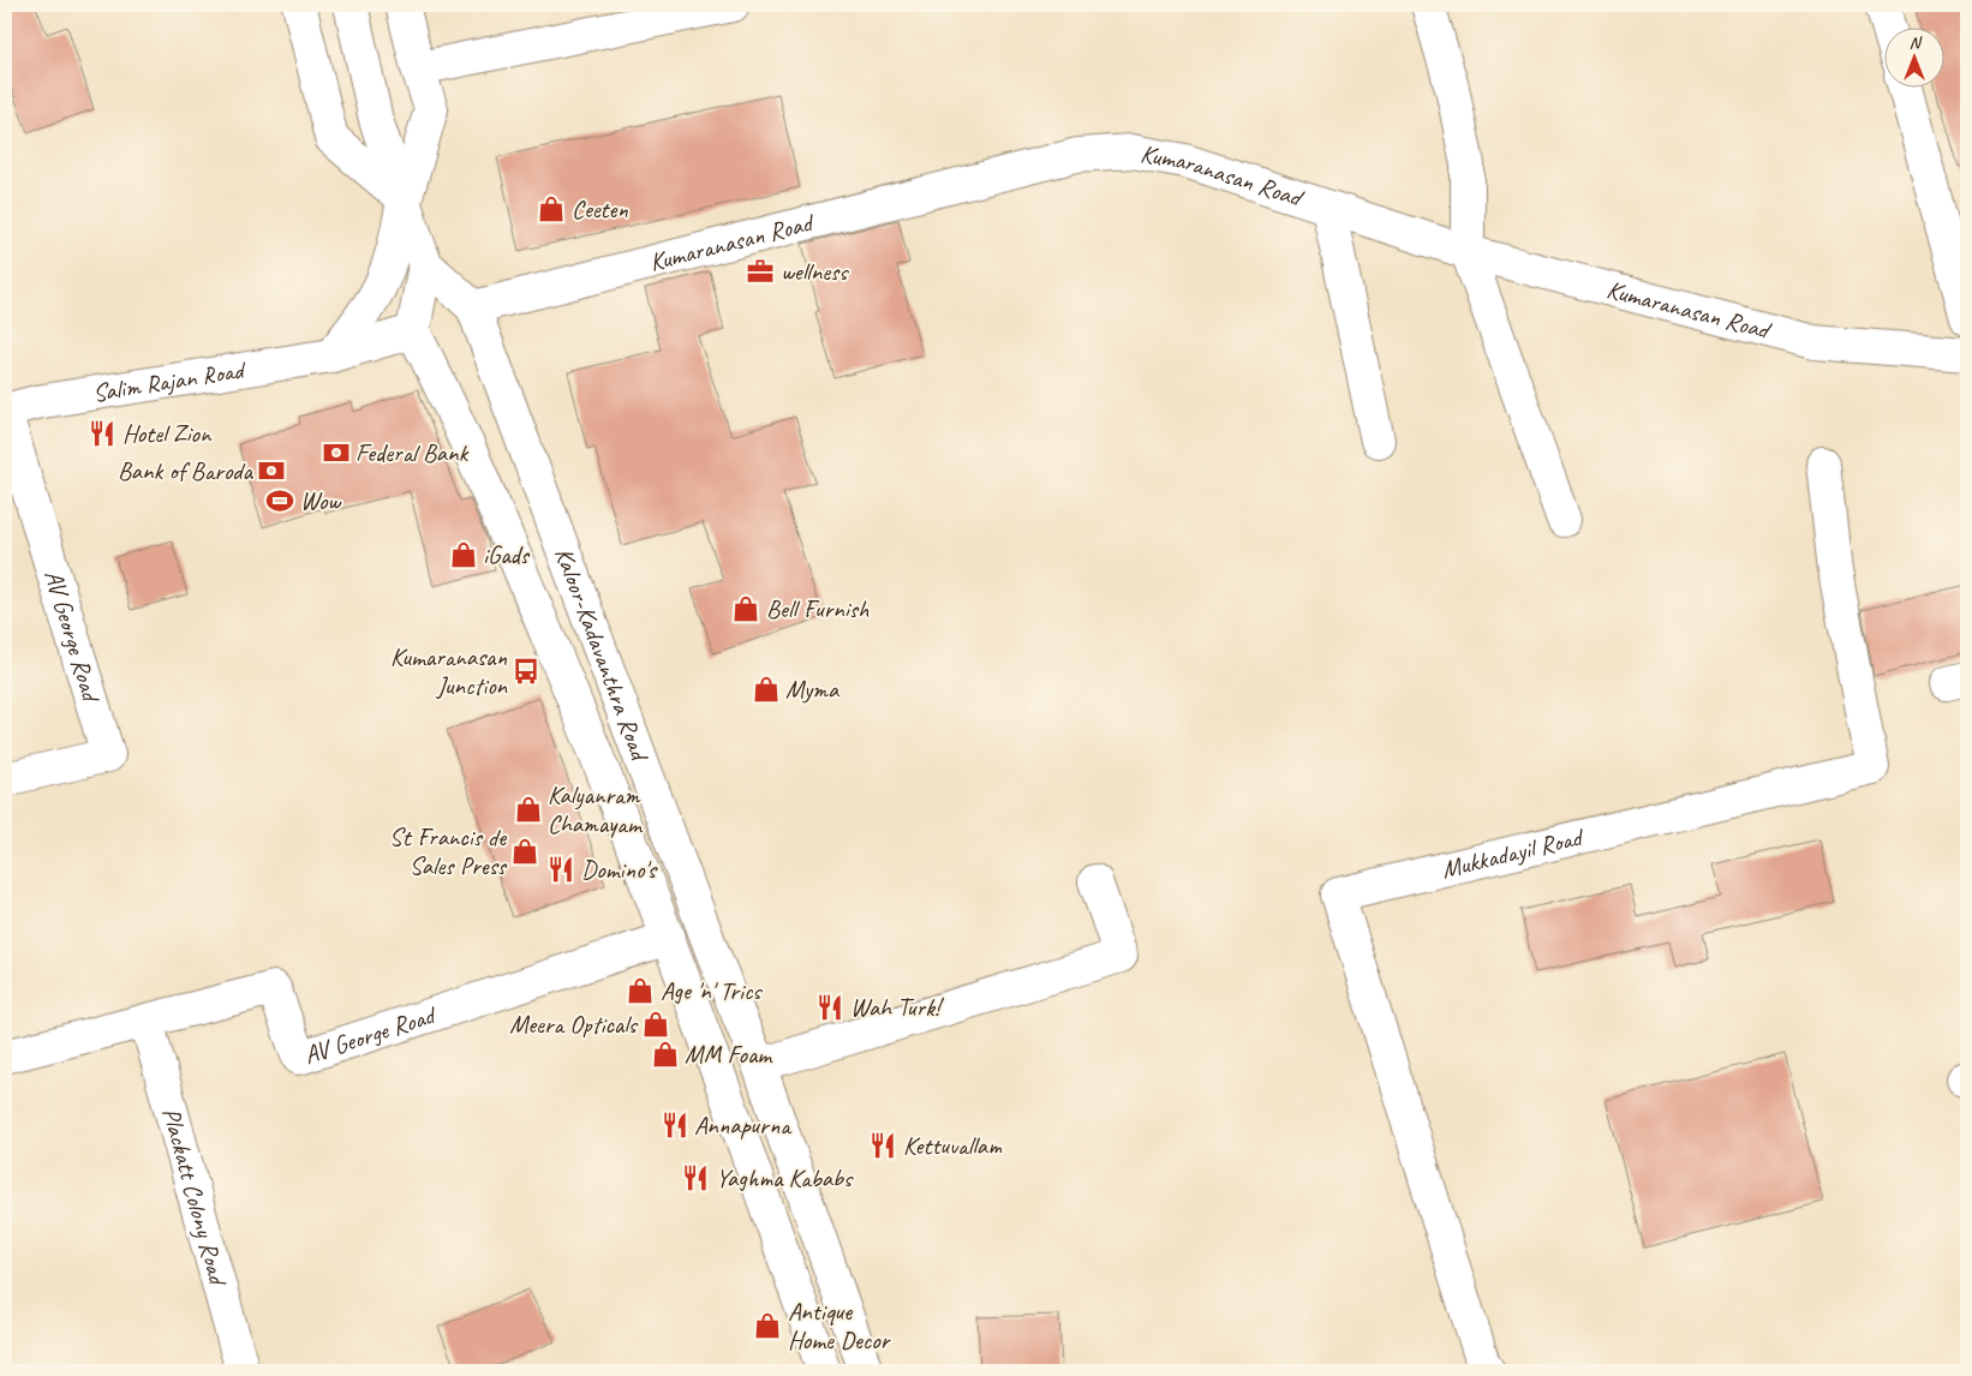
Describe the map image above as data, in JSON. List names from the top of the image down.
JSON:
{
  "streets": {
    "street": [
      "Kumaranasan Road",
      "Salim Rajan Road",
      "AV George Road",
      "Kaloor-Kadavanthra Road",
      "Mukkadayil Road",
      "Plackatt Colony Road"
    ]
  },
  "crossings": [
    ["Kumaranasan Road", "Kaloor-Kadavanthra Road"],
    ["Salim Rajan Road", "AV George Road"],
    ["Salim Rajan Road", "Kaloor-Kadavanthra Road"],
    ["AV George Road", "Kaloor-Kadavanthra Road"],
    ["AV George Road", "Plackatt Colony Road"]
  ],
  "places": {
    "shop": [
      "Ceeten",
      "iGads",
      "Bell Furnish",
      "Myma",
      "Kalyanram Chamayam",
      "St Francis de Sales Press",
      "Age 'n' Trics",
      "Meera Opticals",
      "MM Foam",
      "Antique Home Decor"
    ],
    "office": ["wellness"],
    "restaurant": [
      "Hotel Zion",
      "Domino's",
      "Wah Turk!",
      "Annapurna",
      "Kettuvallam",
      "Yaghma Kababs"
    ],
    "bank": ["Federal Bank", "Bank of Baroda"],
    "sports": ["Wow"],
    "bus stop": ["Kumaranasan Junction"]
  },
  "north": "top"
}
